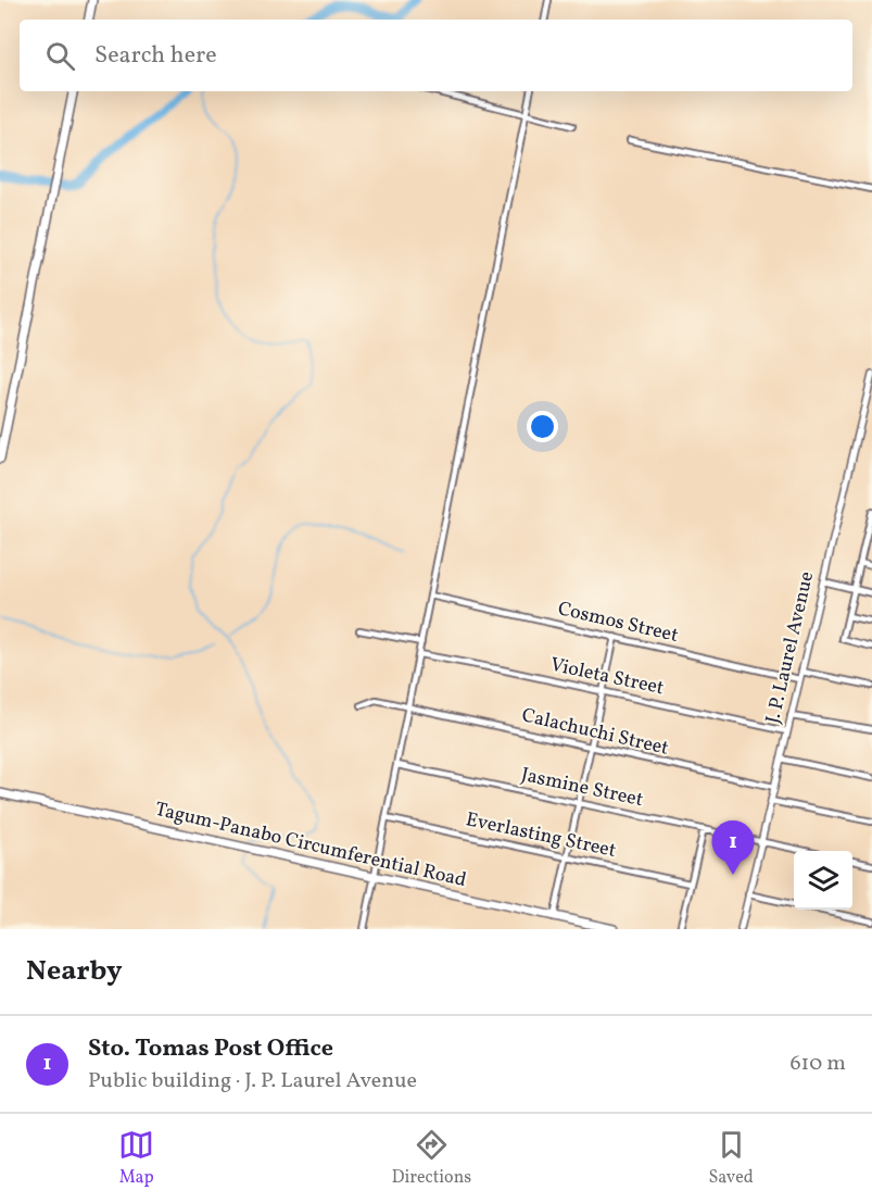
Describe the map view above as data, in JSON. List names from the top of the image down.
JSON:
{
  "streets": {
    "main road": ["Tagum-Panabo Circumferential Road"],
    "street": [
      "Cosmos Street",
      "J. P. Laurel Avenue",
      "Violeta Street",
      "Calachuchi Street",
      "Jasmine Street",
      "Everlasting Street"
    ]
  },
  "crossings": [
    ["Cosmos Street", "J. P. Laurel Avenue"],
    ["J. P. Laurel Avenue", "Violeta Street"],
    ["J. P. Laurel Avenue", "Calachuchi Street"],
    ["J. P. Laurel Avenue", "Jasmine Street"]
  ],
  "page": {
    "search": "Search here",
    "pins": "1",
    "heading": "Nearby",
    "list": [
      {
        "mark": "1",
        "name": "Sto. Tomas Post Office",
        "note": "Public building · J. P. Laurel Avenue",
        "value": "610 m"
      }
    ],
    "nav": ["Map", "Directions", "Saved"]
  }
}
